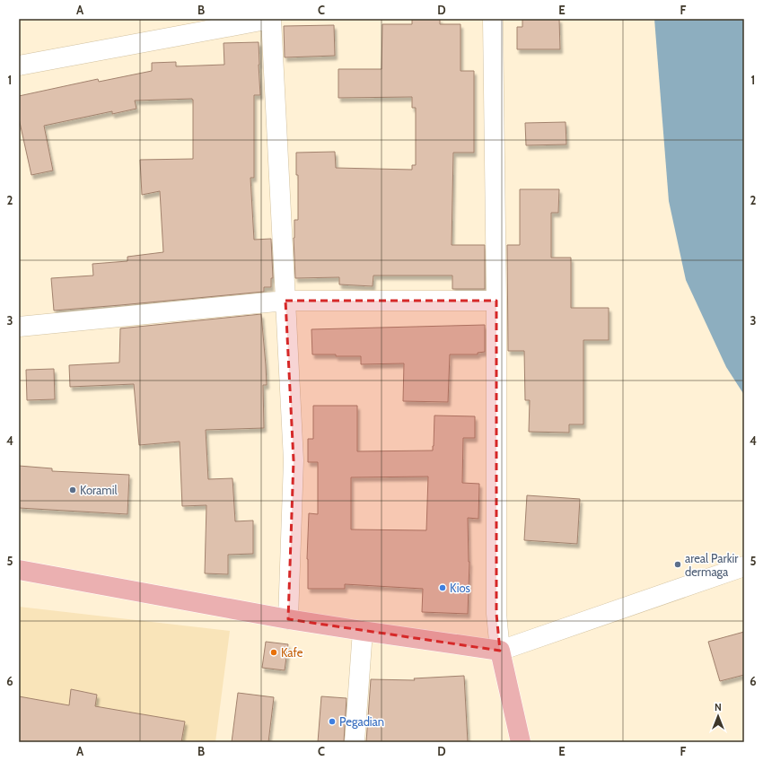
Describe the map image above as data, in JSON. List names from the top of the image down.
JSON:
{
  "places": [
    "Koramil",
    "areal Parkir dermaga",
    "Kios",
    "Kafe",
    "Pegadian"
  ],
  "north": "top",
  "grid": {
    "columns": [
      "A",
      "B",
      "C",
      "D",
      "E",
      "F"
    ],
    "rows": [
      "1",
      "2",
      "3",
      "4",
      "5",
      "6"
    ]
  }
}
